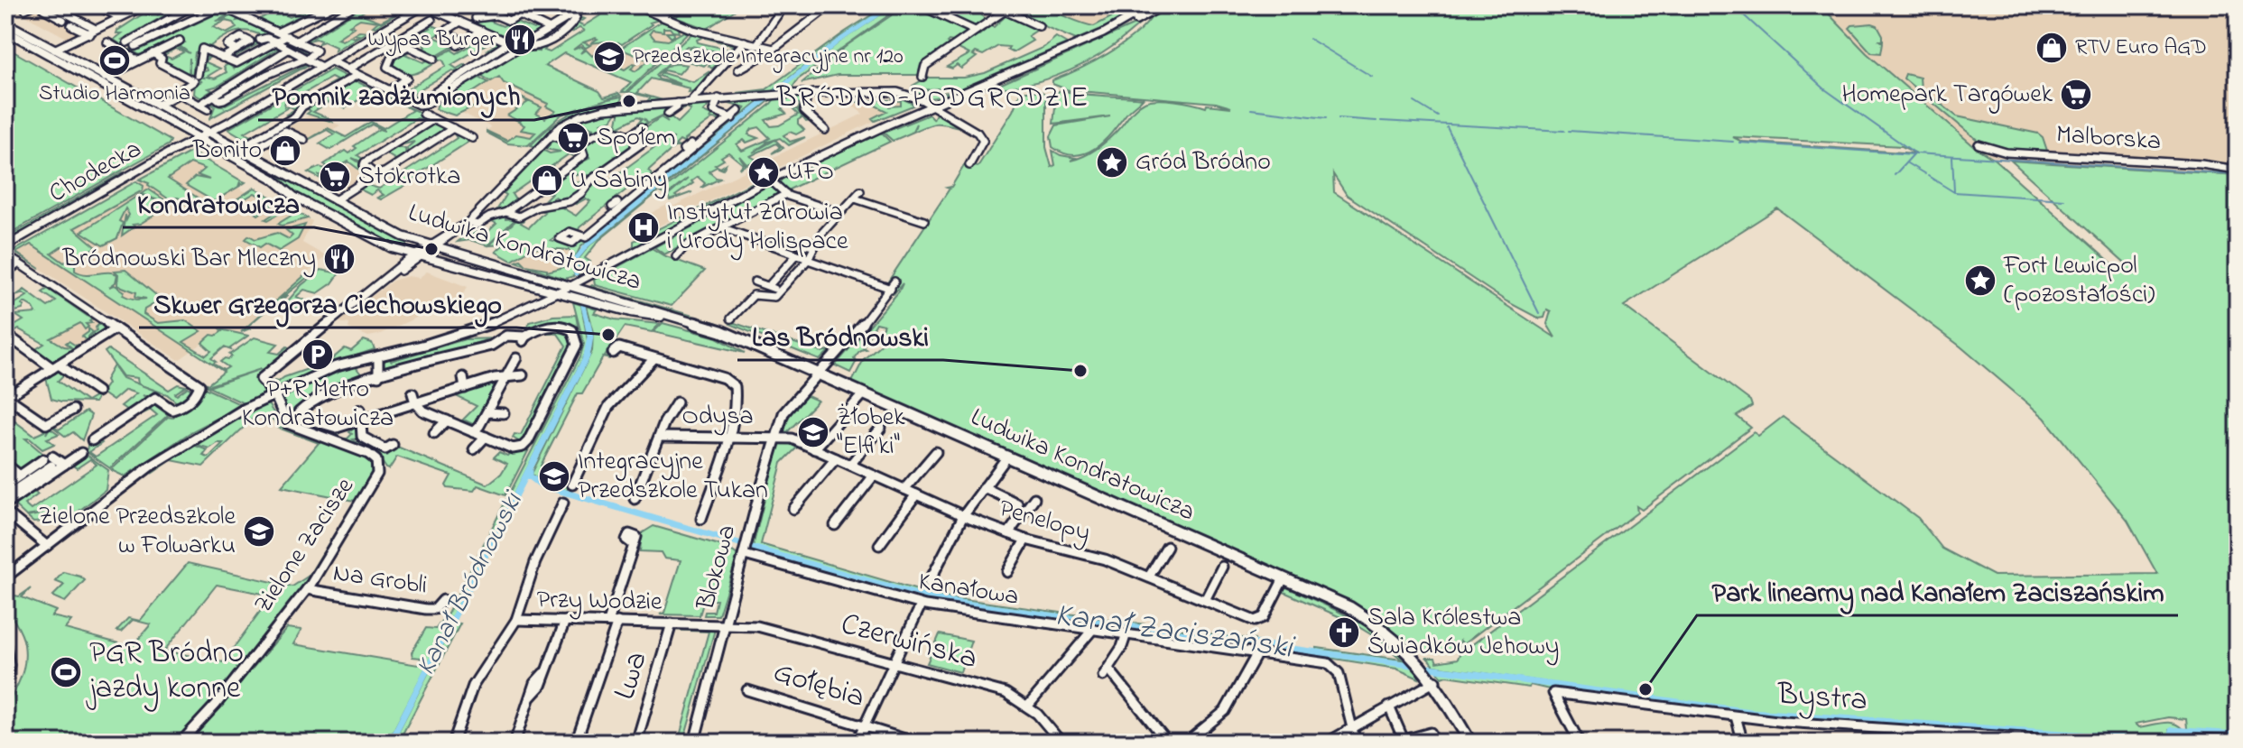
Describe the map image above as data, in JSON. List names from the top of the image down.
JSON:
{
  "streets": {
    "main road": ["Ludwika Kondratowicza"],
    "street": [
      "Malborska",
      "Chodecka",
      "Odysa",
      "Penelopy",
      "Zielone Zacisze",
      "Blokowa",
      "Na Grobli",
      "Kanałowa",
      "Przy Wodzie",
      "Czerwińska",
      "Lwa",
      "Gołębia",
      "Bystra"
    ]
  },
  "crossings": [
    ["Chodecka", "Ludwika Kondratowicza"],
    ["Ludwika Kondratowicza", "Penelopy"],
    ["Ludwika Kondratowicza", "Blokowa"],
    ["Odysa", "Penelopy"],
    ["Odysa", "Blokowa"],
    ["Penelopy", "Blokowa"],
    ["Zielone Zacisze", "Na Grobli"],
    ["Blokowa", "Kanałowa"],
    ["Blokowa", "Przy Wodzie"],
    ["Blokowa", "Czerwińska"],
    ["Przy Wodzie", "Czerwińska"],
    ["Przy Wodzie", "Lwa"]
  ],
  "districts": ["BRÓDNO-PODGRODZIE"],
  "water": ["Kanał Bródnowski", "Kanał Zaciszański"],
  "places": {
    "restaurant": ["Wypas Burger", "Bródnowski Bar Mleczny"],
    "shop": ["RTV Euro AGD", "Bonito", "U Sabiny"],
    "school or university": [
      "Przedszkole Integracyjne nr 120",
      "Żłobek \"Elfiki\"",
      "Integracyjne Przedszkole Tukan",
      "Zielone Przedszkole w Folwarku"
    ],
    "sports": ["Studio Harmonia", "PGR Bródno jazdy konne"],
    "supermarket": ["Homepark Targówek", "Społem", "Stokrotka"],
    "other": [
      "Pomnik zadżumionych",
      "Kondratowicza",
      "Skwer Grzegorza Ciechowskiego",
      "Las Bródnowski",
      "Park linearny nad Kanałem Zaciszańskim"
    ],
    "place": ["Gród Bródno", "UFO", "Fort Lewicpol (pozostałości)"],
    "hospital": ["Instytut Zdrowia i Urody Holispace"],
    "parking": ["P+R Metro Kondratowicza"],
    "church": ["Sala Królestwa Świadków Jehowy"]
  }
}
